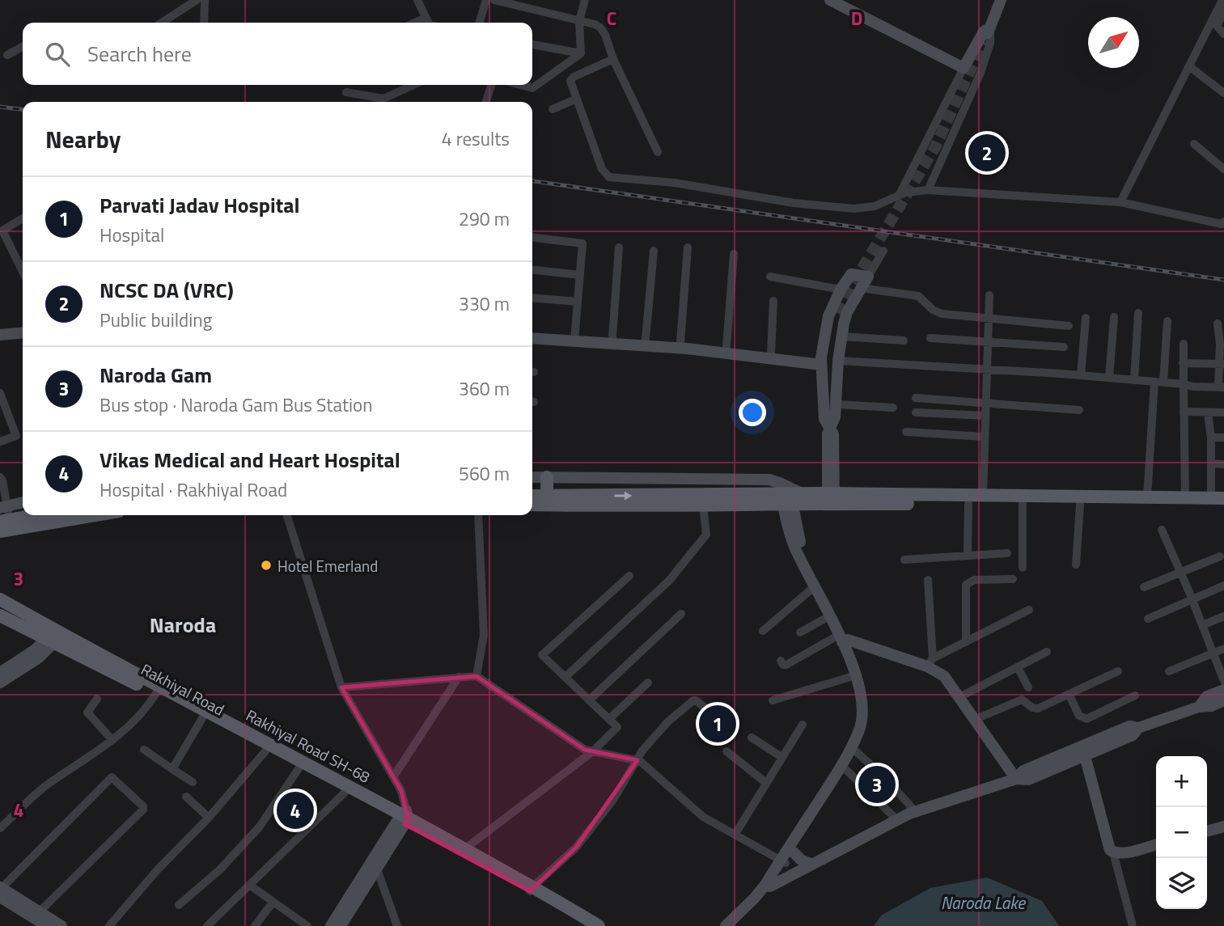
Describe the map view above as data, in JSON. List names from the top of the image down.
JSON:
{
  "streets": {
    "main road": ["Rakhiyal Road", "Rakhiyal Road SH-68"]
  },
  "crossings": [
    ["Rakhiyal Road", "Rakhiyal Road SH-68"]
  ],
  "districts": ["Naroda"],
  "water": ["Naroda Lake"],
  "places": ["Hotel Emerland"],
  "north": "top right",
  "page": {
    "search": "Search here",
    "heading": ["Nearby", "4 results"],
    "pins": [
      "2",
      "1",
      "3",
      "4"
    ],
    "list": [
      {
        "mark": "1",
        "name": "Parvati Jadav Hospital",
        "note": "Hospital",
        "value": "290 m"
      },
      {
        "mark": "2",
        "name": "NCSC DA (VRC)",
        "note": "Public building",
        "value": "330 m"
      },
      {
        "mark": "3",
        "name": "Naroda Gam",
        "note": "Bus stop · Naroda Gam Bus Station",
        "value": "360 m"
      },
      {
        "mark": "4",
        "name": "Vikas Medical and Heart Hospital",
        "note": "Hospital · Rakhiyal Road",
        "value": "560 m"
      }
    ],
    "map_buttons": ["+", "−"]
  },
  "grid": {
    "columns": ["C", "D"],
    "rows": ["3", "4"]
  }
}
